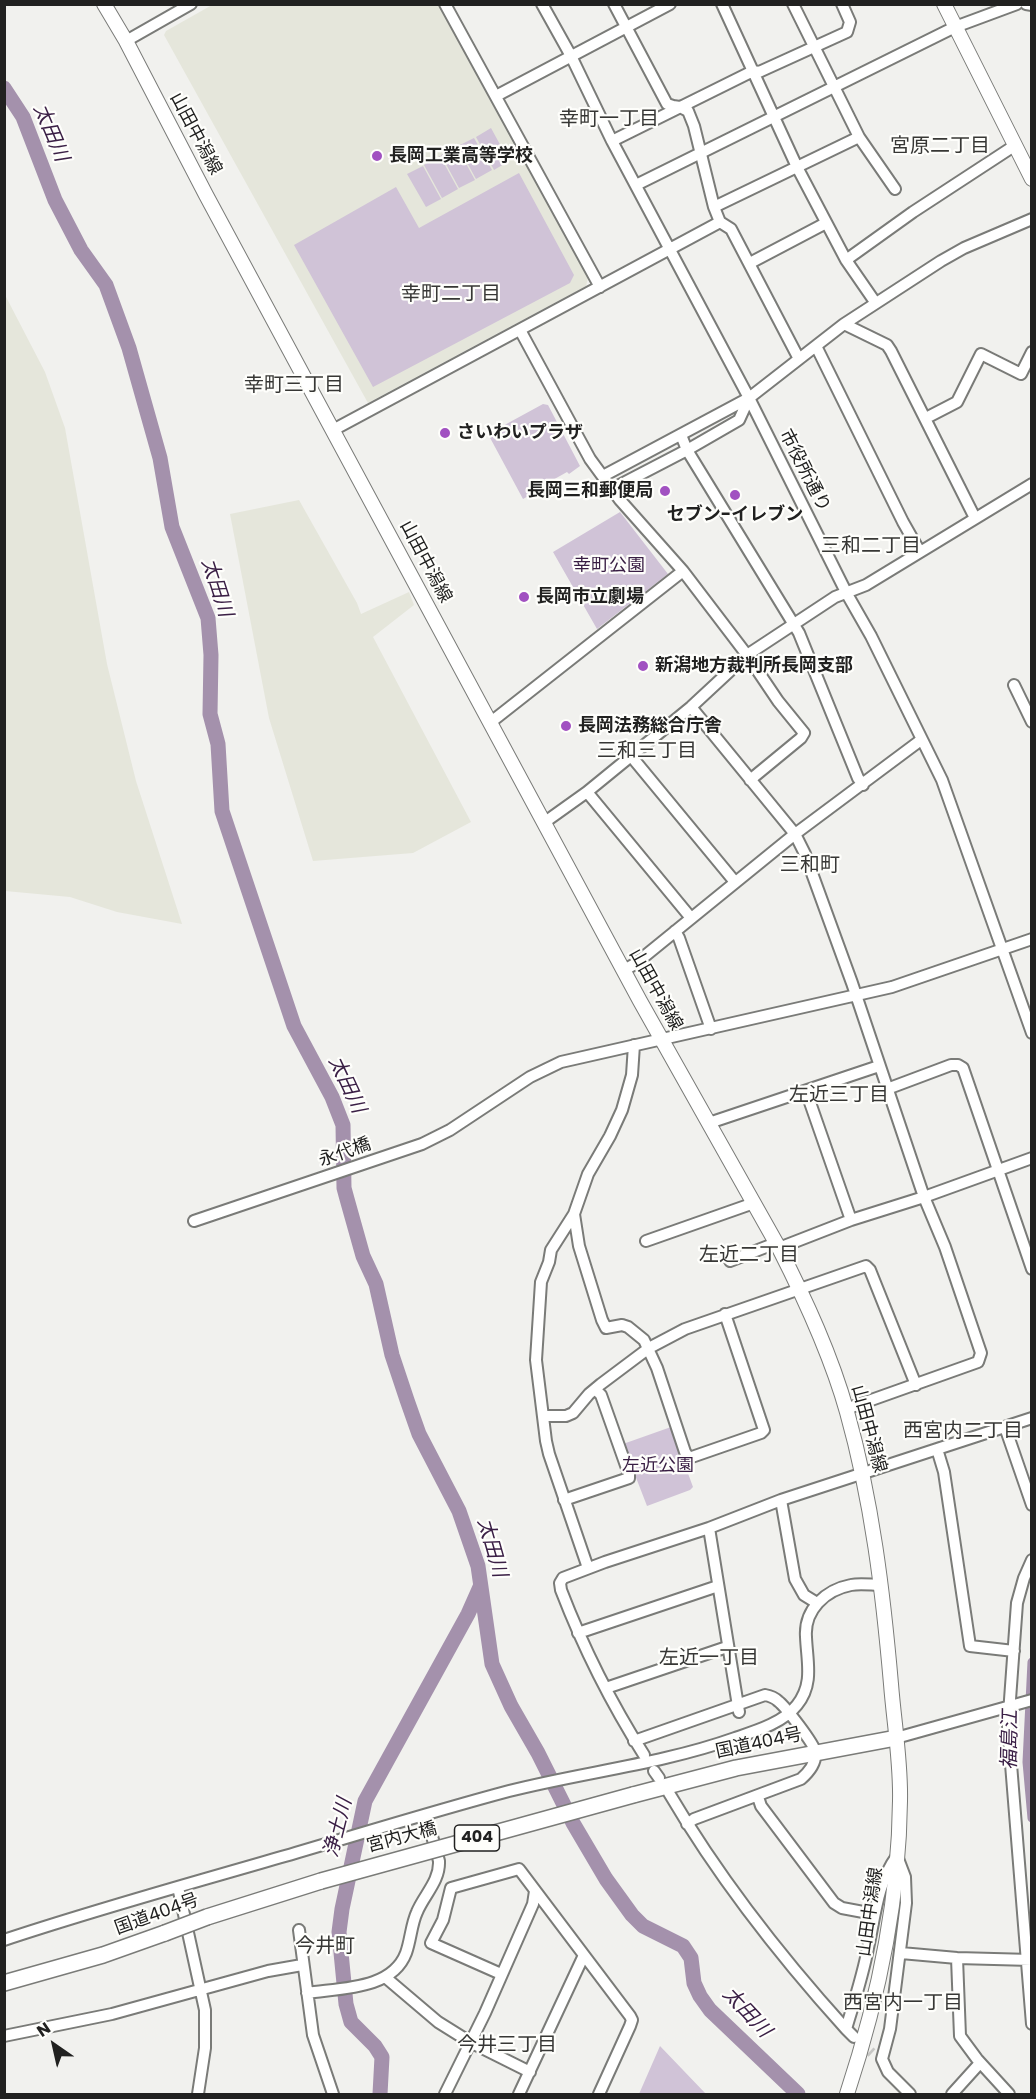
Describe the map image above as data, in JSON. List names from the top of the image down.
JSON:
{
  "streets": {
    "highway": ["国道404号", "宮内大橋", "404"],
    "main road": ["山田中潟線"],
    "street": ["市役所通り", "永代橋"]
  },
  "crossings": [
    ["山田中潟線", "永代橋"],
    ["山田中潟線", "国道404号"],
    ["市役所通り", "永代橋"],
    ["国道404号", "宮内大橋"]
  ],
  "districts": [
    "幸町一丁目",
    "宮原二丁目",
    "幸町二丁目",
    "幸町三丁目",
    "三和二丁目",
    "三和三丁目",
    "三和町",
    "左近三丁目",
    "左近二丁目",
    "西宮内二丁目",
    "左近一丁目",
    "今井町",
    "西宮内一丁目",
    "今井三丁目"
  ],
  "water": ["太田川", "福島江", "浄土川"],
  "parks": ["幸町公園", "左近公園"],
  "places": [
    "長岡工業高等学校",
    "さいわいプラザ",
    "長岡三和郵便局",
    "セブン-イレブン",
    "長岡市立劇場",
    "新潟地方裁判所長岡支部",
    "長岡法務総合庁舎"
  ],
  "north": "top left"
}
